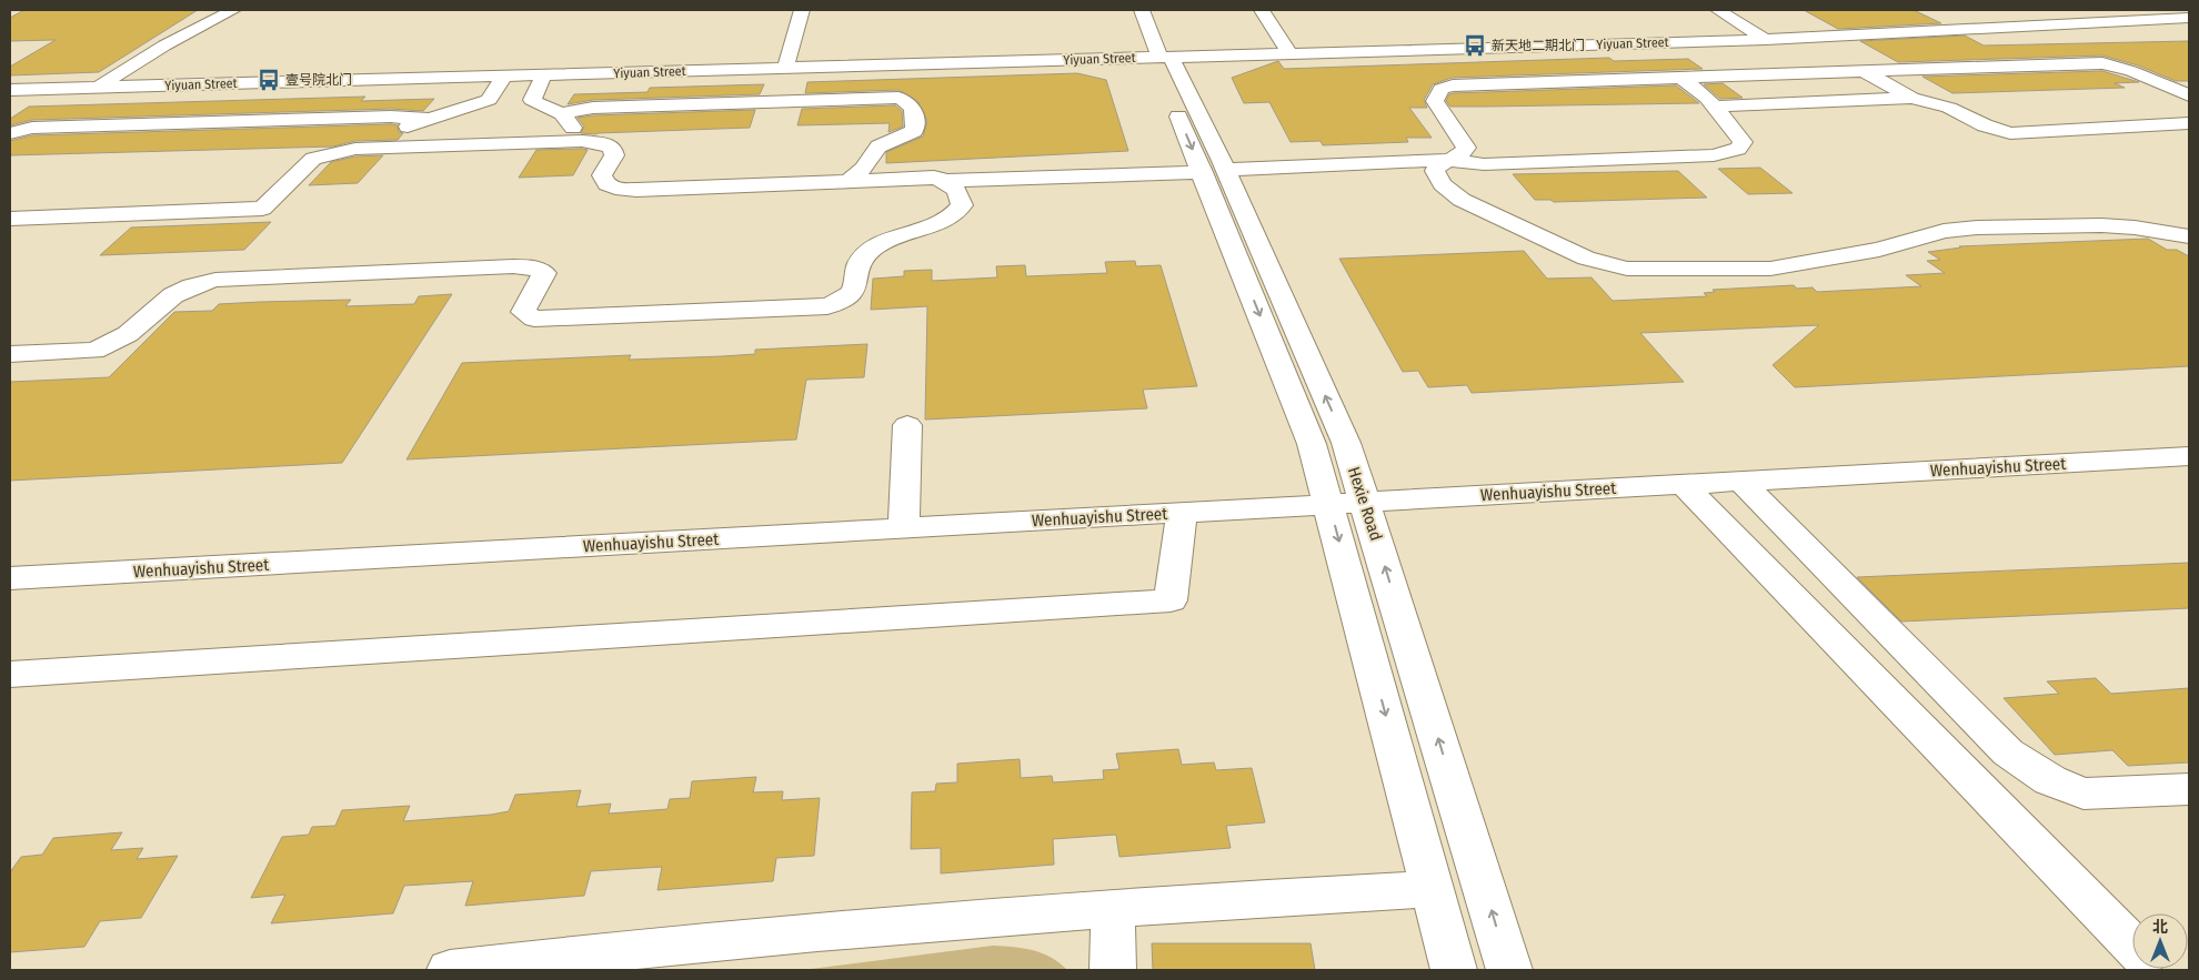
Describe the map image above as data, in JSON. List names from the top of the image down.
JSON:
{
  "streets": {
    "street": ["Yiyuan Street", "Wenhuayishu Street", "Hexie Road"]
  },
  "crossings": [
    ["Yiyuan Street", "Hexie Road"],
    ["Wenhuayishu Street", "Hexie Road"]
  ],
  "places": {
    "bus stop": ["新天地二期北门", "壹号院北门"]
  },
  "north": "top"
}
